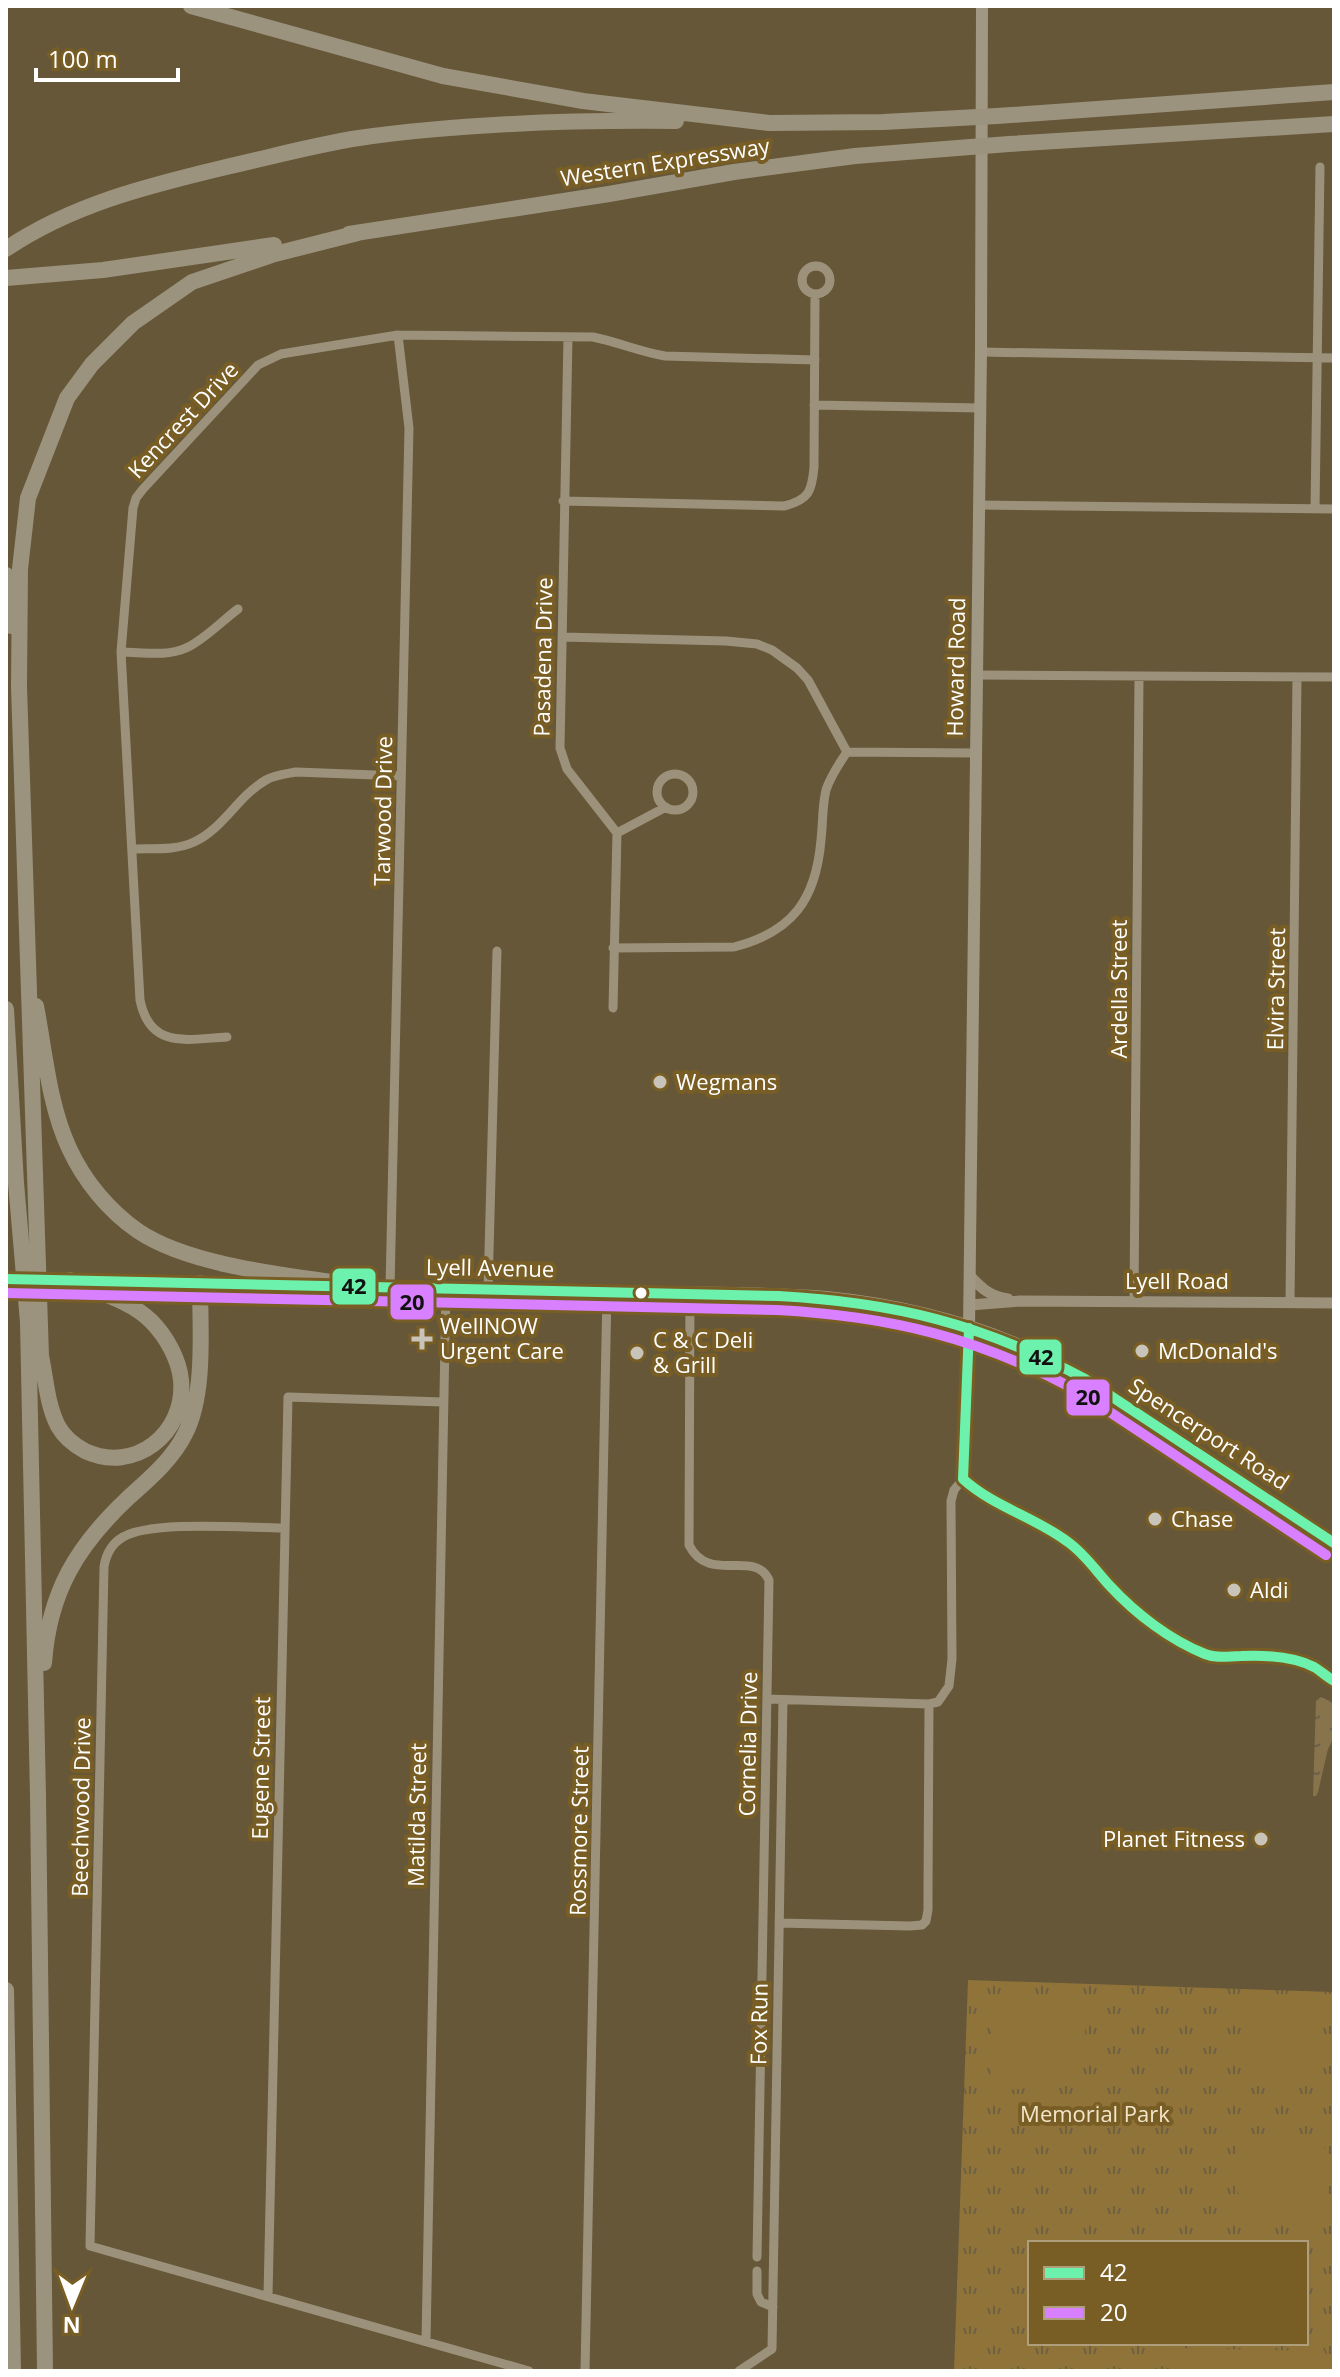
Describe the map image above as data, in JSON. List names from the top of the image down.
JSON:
{
  "streets": {
    "highway": ["Western Expressway"],
    "main road": ["Howard Road", "Lyell Avenue", "Spencerport Road"],
    "street": [
      "Kencrest Drive",
      "Pasadena Drive",
      "Tarwood Drive",
      "Ardella Street",
      "Elvira Street",
      "Lyell Road",
      "Cornelia Drive",
      "Eugene Street",
      "Beechwood Drive",
      "Matilda Street",
      "Rossmore Street",
      "Fox Run"
    ]
  },
  "crossings": [
    ["Kencrest Drive", "Pasadena Drive"],
    ["Kencrest Drive", "Tarwood Drive"],
    ["Howard Road", "Lyell Avenue"],
    ["Howard Road", "Lyell Road"],
    ["Howard Road", "Spencerport Road"],
    ["Tarwood Drive", "Lyell Avenue"],
    ["Ardella Street", "Lyell Road"],
    ["Elvira Street", "Lyell Road"],
    ["Lyell Avenue", "Spencerport Road"],
    ["Lyell Avenue", "Cornelia Drive"],
    ["Lyell Avenue", "Matilda Street"],
    ["Lyell Avenue", "Rossmore Street"],
    ["Eugene Street", "Beechwood Drive"],
    ["Eugene Street", "Matilda Street"]
  ],
  "parks": ["Memorial Park"],
  "places": {
    "other": [
      "Wegmans",
      "McDonald's",
      "C & C Deli & Grill",
      "Chase",
      "Aldi",
      "Planet Fitness"
    ],
    "health": ["WellNOW Urgent Care"]
  },
  "lines": ["transit line 42", "transit line 20"],
  "legend": ["42", "20"],
  "scale_bar": "100 m",
  "north": "bottom"
}
